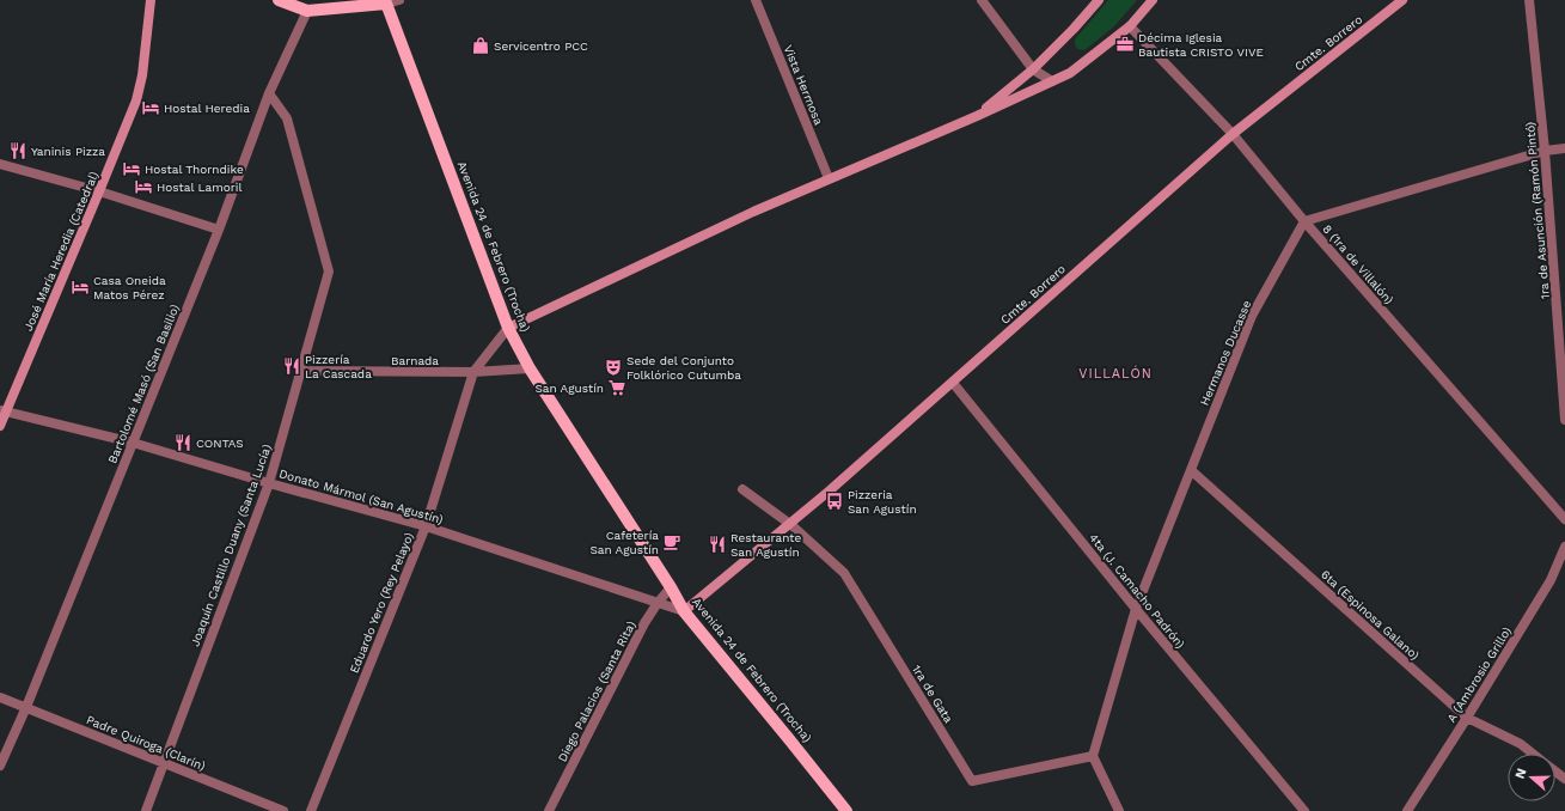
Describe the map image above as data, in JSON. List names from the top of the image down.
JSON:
{
  "streets": {
    "main road": ["Avenida 24 de Febrero (Trocha)"],
    "street": [
      "Cmte. Borrero",
      "Vista Hermosa",
      "1ra de Asunción (Ramón Pintó)",
      "José María Heredia (Catedral)",
      "8 (1ra de Villalón)",
      "Hermanos Ducasse",
      "Barnada",
      "Bartolomé Masó (San Basilio)",
      "Donato Mármol (San Agustín)",
      "Joaquín Castillo Duany (Santa Lucía)",
      "4ta (J. Camacho Padrón)",
      "Eduardo Yero (Rey Pelayo)",
      "6ta (Espinosa Galano)",
      "A (Ambrosio Grillo)",
      "Diego Palacios (Santa Rita)",
      "1ra de Gata",
      "Padre Quiroga (Clarín)"
    ]
  },
  "crossings": [
    ["Cmte. Borrero", "Avenida 24 de Febrero (Trocha)"],
    ["Cmte. Borrero", "8 (1ra de Villalón)"],
    ["Cmte. Borrero", "Donato Mármol (San Agustín)"],
    ["Cmte. Borrero", "4ta (J. Camacho Padrón)"],
    ["Cmte. Borrero", "1ra de Gata"],
    ["Avenida 24 de Febrero (Trocha)", "Barnada"],
    ["Avenida 24 de Febrero (Trocha)", "Donato Mármol (San Agustín)"],
    ["Avenida 24 de Febrero (Trocha)", "Eduardo Yero (Rey Pelayo)"],
    ["Avenida 24 de Febrero (Trocha)", "Diego Palacios (Santa Rita)"],
    ["José María Heredia (Catedral)", "Donato Mármol (San Agustín)"],
    ["8 (1ra de Villalón)", "Hermanos Ducasse"],
    ["Hermanos Ducasse", "4ta (J. Camacho Padrón)"],
    ["Hermanos Ducasse", "6ta (Espinosa Galano)"],
    ["Hermanos Ducasse", "1ra de Gata"],
    ["Barnada", "Joaquín Castillo Duany (Santa Lucía)"],
    ["Barnada", "Eduardo Yero (Rey Pelayo)"],
    ["Bartolomé Masó (San Basilio)", "Donato Mármol (San Agustín)"],
    ["Bartolomé Masó (San Basilio)", "Joaquín Castillo Duany (Santa Lucía)"],
    ["Bartolomé Masó (San Basilio)", "Padre Quiroga (Clarín)"],
    ["Donato Mármol (San Agustín)", "Joaquín Castillo Duany (Santa Lucía)"],
    ["Donato Mármol (San Agustín)", "Eduardo Yero (Rey Pelayo)"],
    ["Donato Mármol (San Agustín)", "Diego Palacios (Santa Rita)"],
    ["Joaquín Castillo Duany (Santa Lucía)", "Padre Quiroga (Clarín)"],
    ["6ta (Espinosa Galano)", "A (Ambrosio Grillo)"]
  ],
  "districts": ["VILLALÓN"],
  "places": {
    "office": ["Décima Iglesia Bautista CRISTO VIVE"],
    "shop": ["Servicentro PCC"],
    "hotel": [
      "Hostal Heredia",
      "Hostal Thorndike",
      "Hostal Lamoril",
      "Casa Oneida Matos Pérez"
    ],
    "restaurant": [
      "Yaninis Pizza",
      "Pizzería La Cascada",
      "CONTAS",
      "Restaurante San Agustín"
    ],
    "theatre": ["Sede del Conjunto Folklórico Cutumba"],
    "supermarket": ["San Agustín"],
    "bus stop": ["Pizzeria San Agustín"],
    "cafe": ["Cafetería San Agustín"]
  },
  "north": "left"
}
